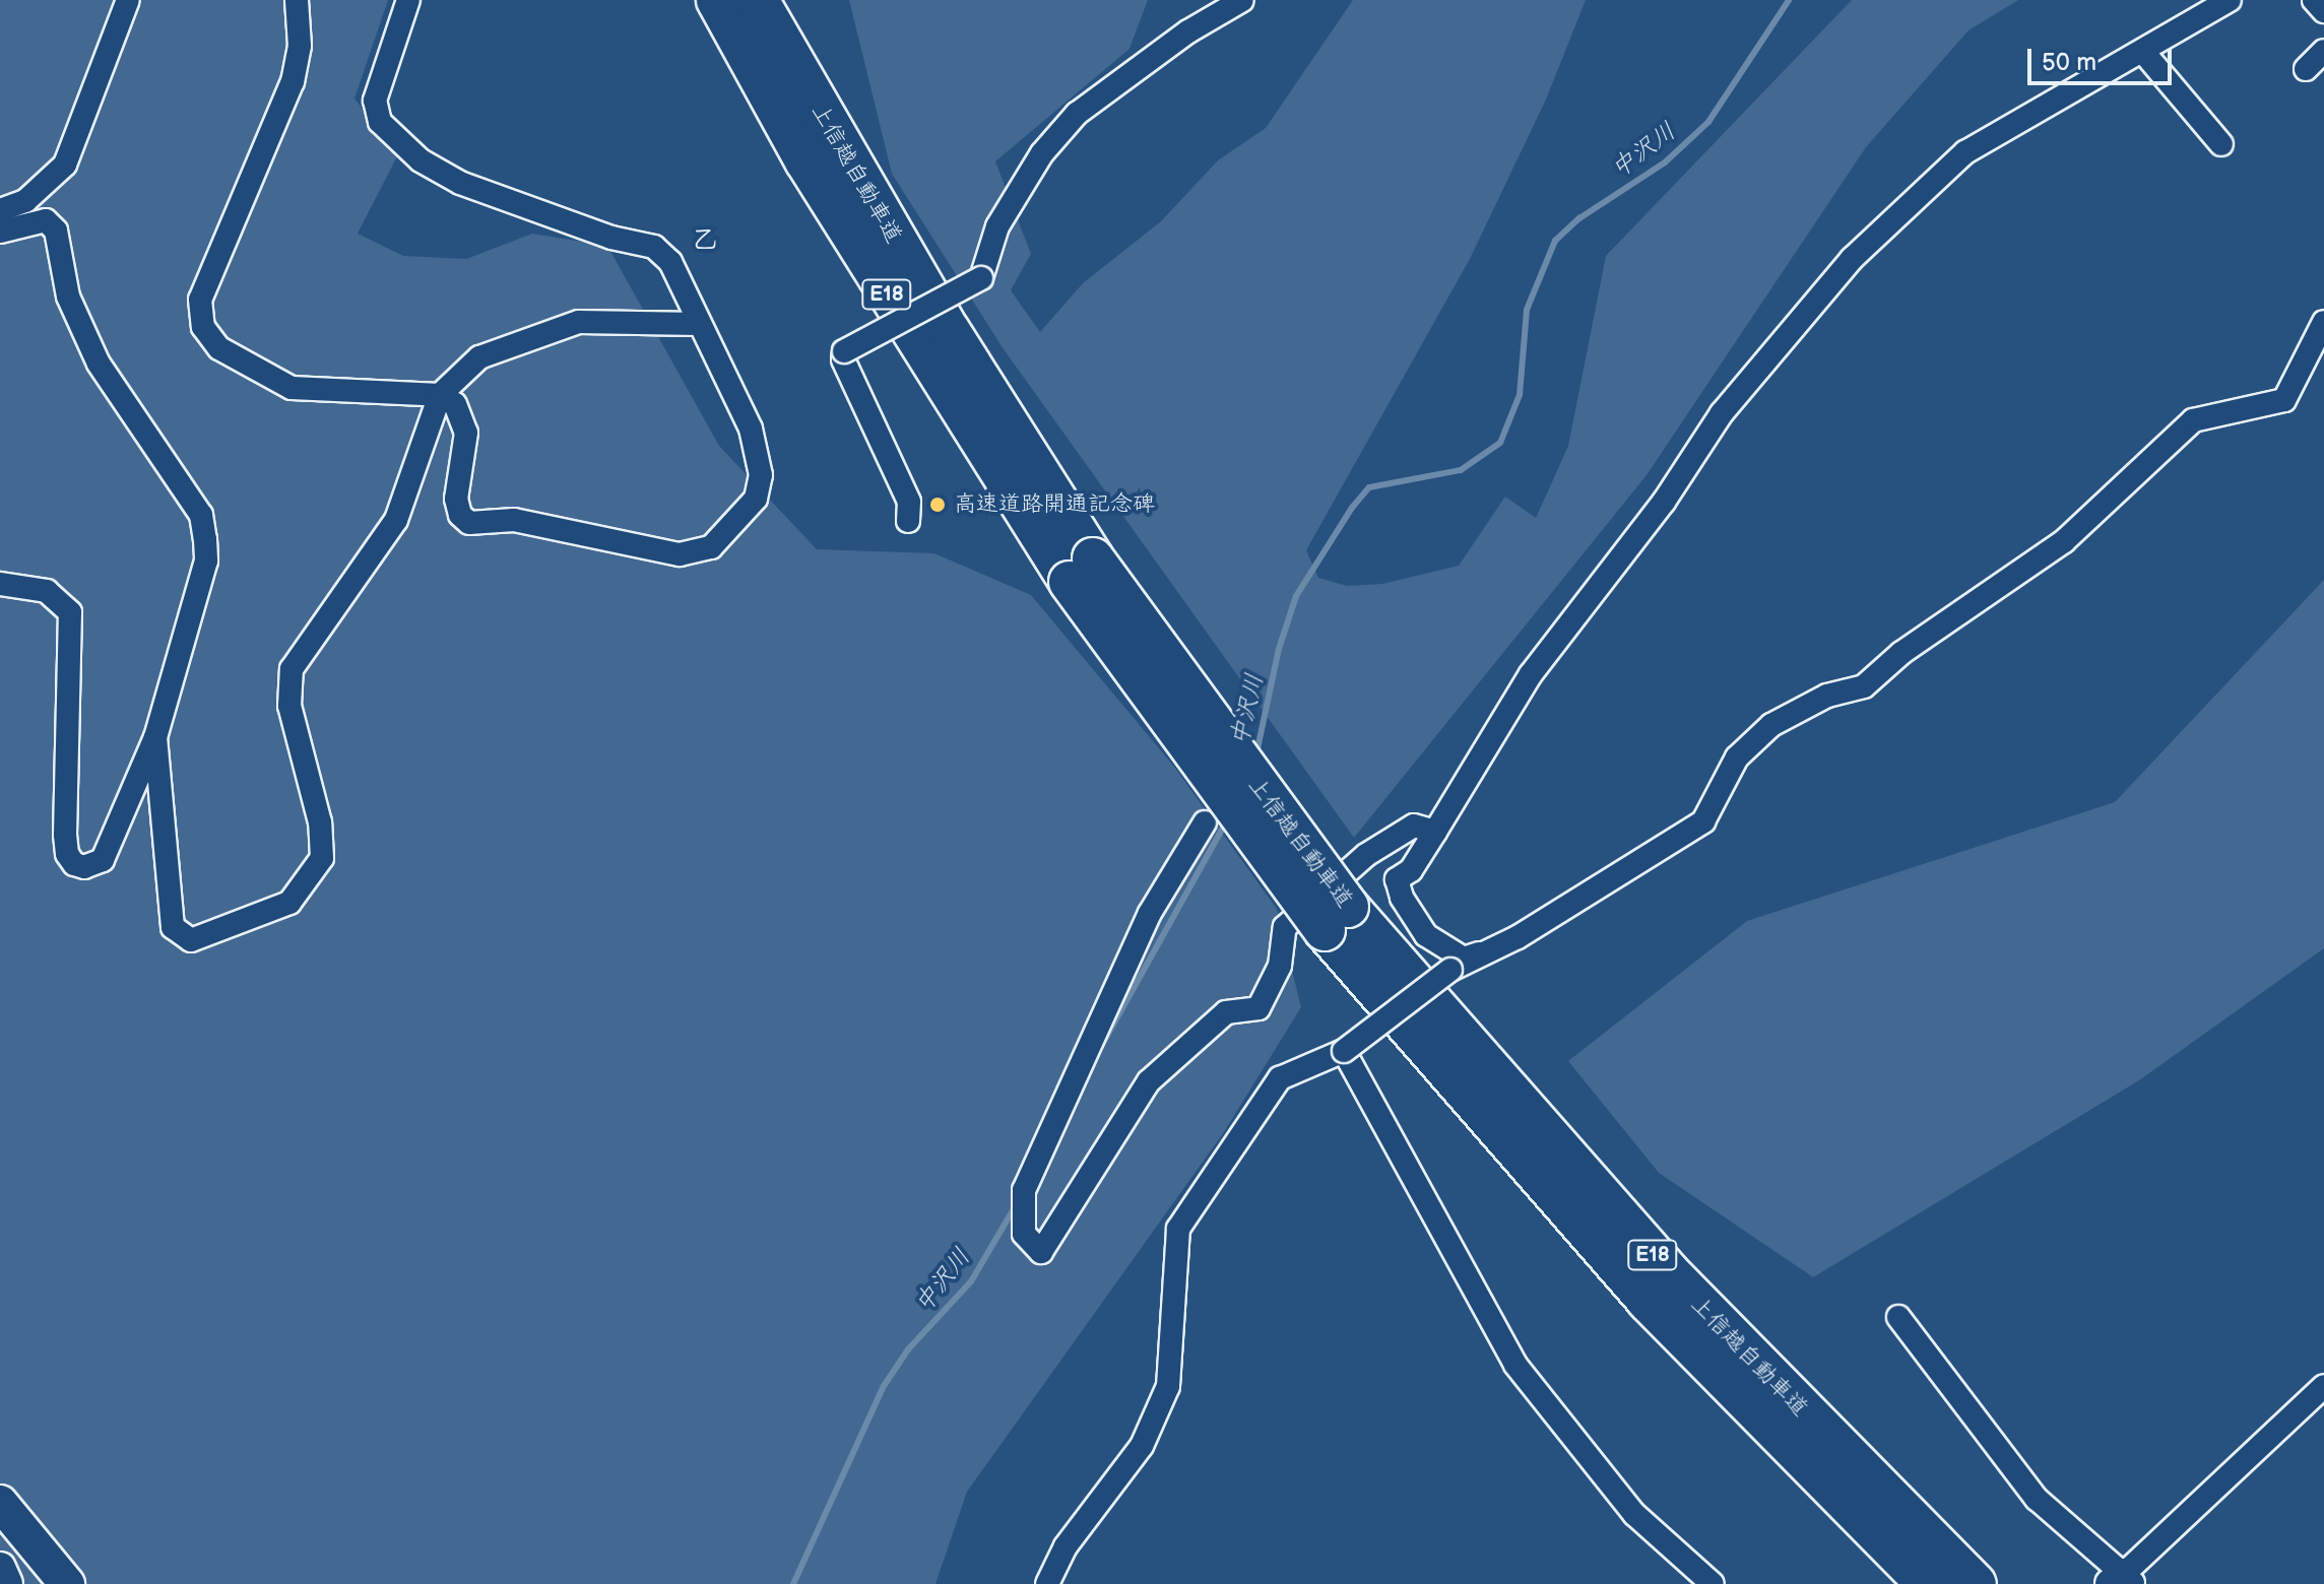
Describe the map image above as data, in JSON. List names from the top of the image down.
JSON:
{
  "streets": {
    "highway": ["上信越自動車道", "E18"]
  },
  "districts": ["乙"],
  "water": ["中沢川"],
  "places": ["高速道路開通記念碑"],
  "scale_bar": "50 m"
}
